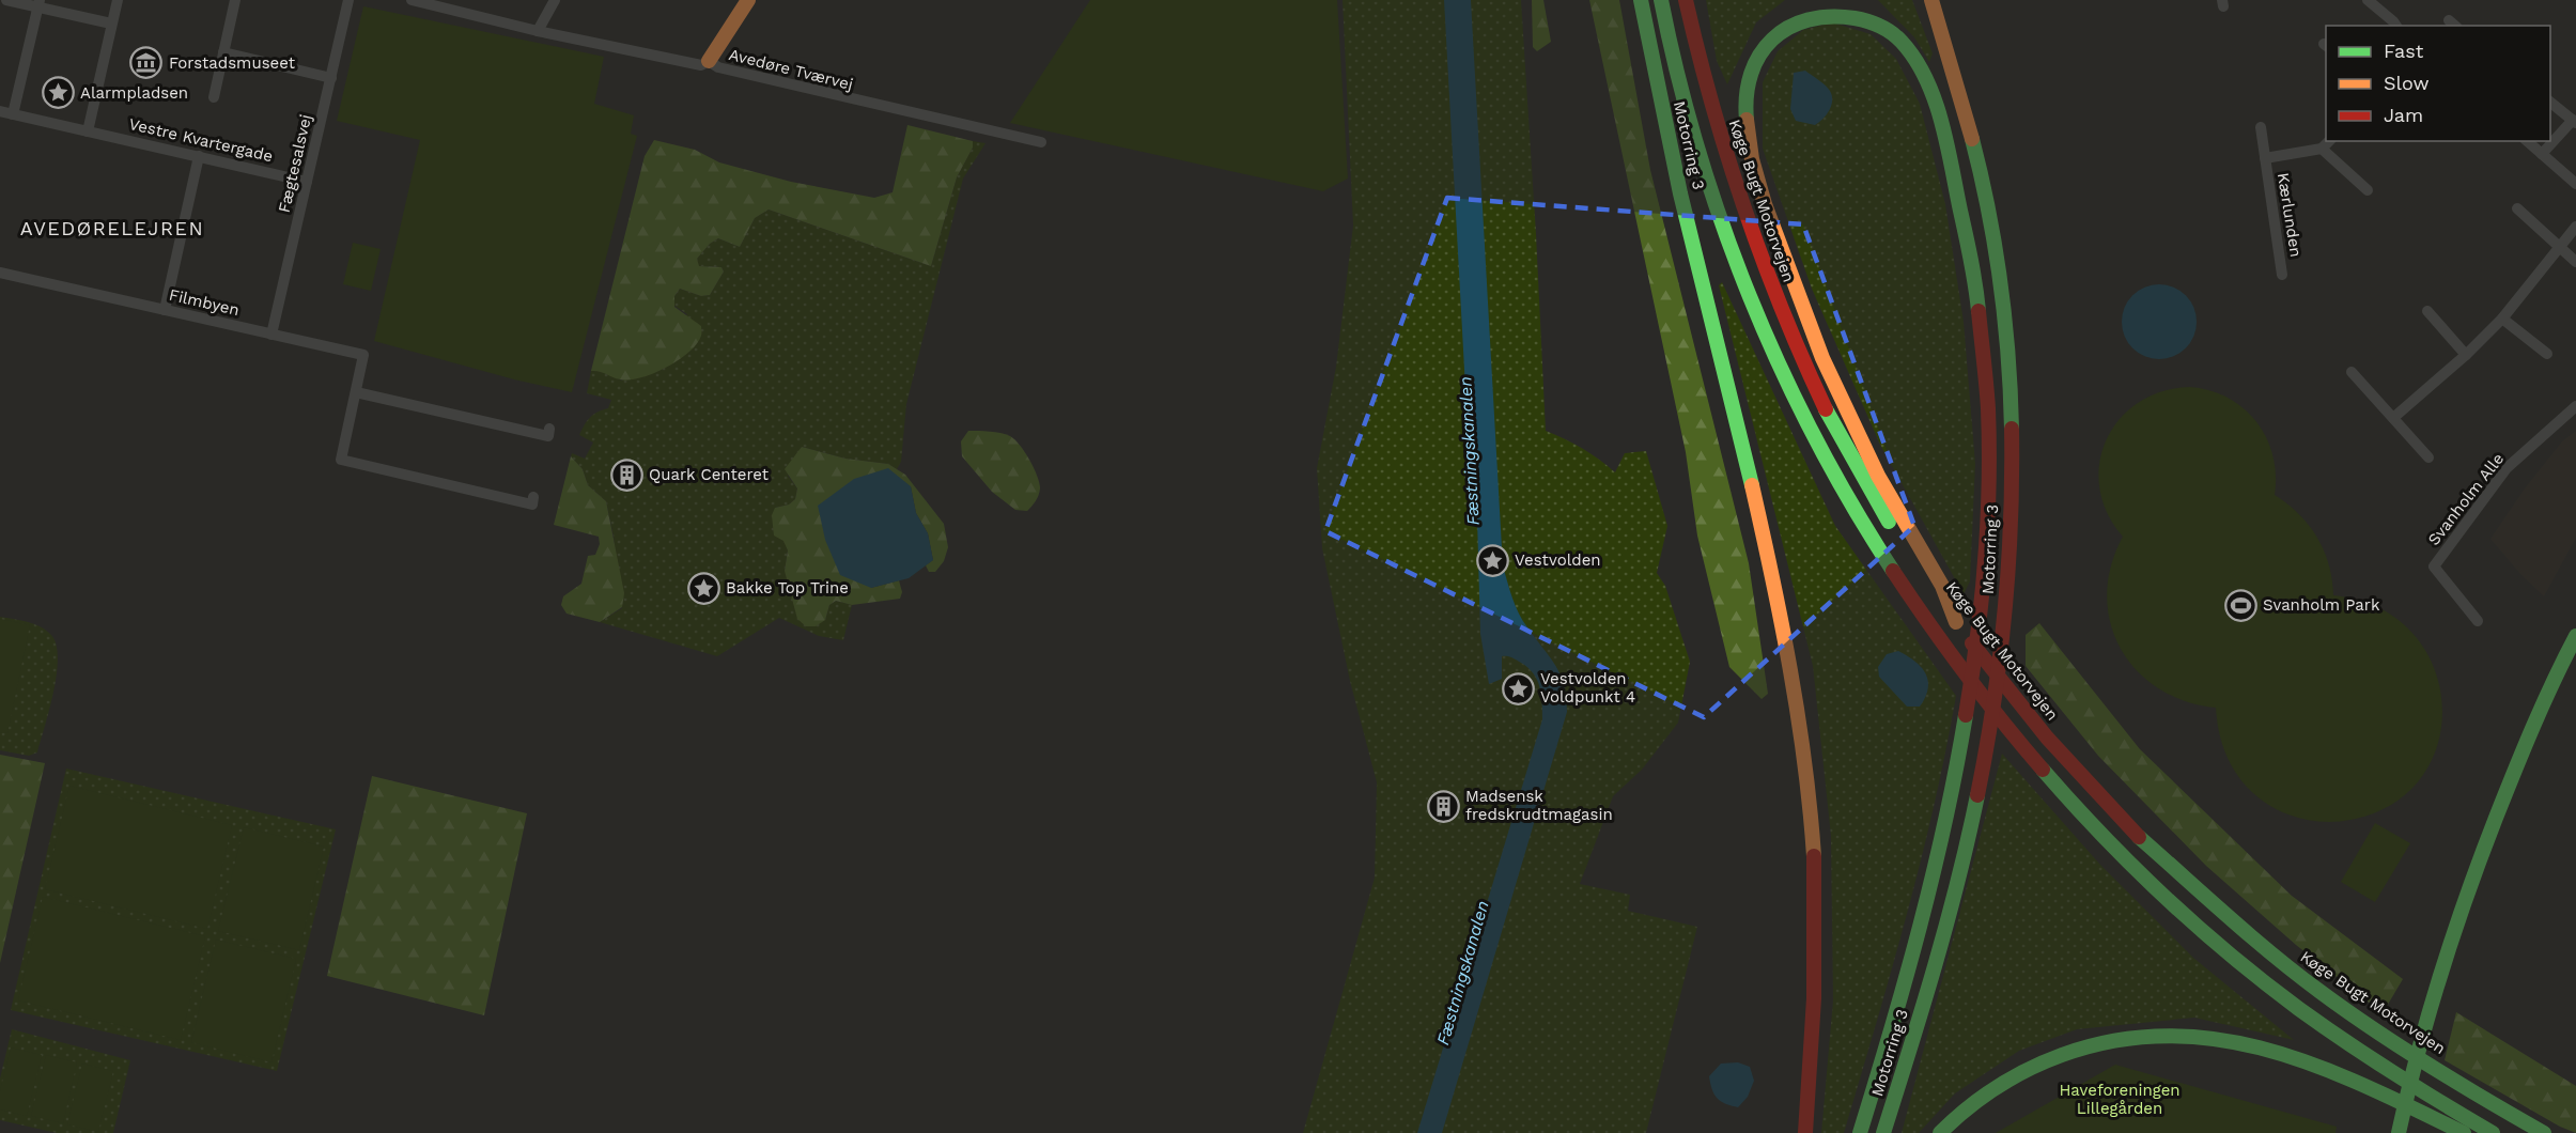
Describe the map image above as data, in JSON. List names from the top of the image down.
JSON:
{
  "streets": {
    "main road": ["Motorring 3", "Køge Bugt Motorvejen"],
    "street": [
      "Avedøre Tværvej",
      "Vestre Kvartergade",
      "Fægtesalsvej",
      "Kærlunden",
      "Filmbyen",
      "Svanholm Alle"
    ]
  },
  "crossings": [
    ["Vestre Kvartergade", "Fægtesalsvej"],
    ["Fægtesalsvej", "Filmbyen"]
  ],
  "districts": ["AVEDØRELEJREN"],
  "water": ["Fæstningskanalen"],
  "parks": ["Haveforeningen Lillegården"],
  "places": {
    "museum": ["Forstadsmuseet"],
    "place": [
      "Alarmpladsen",
      "Vestvolden",
      "Bakke Top Trine",
      "Vestvolden Voldpunkt 4"
    ],
    "building": ["Quark Centeret", "Madsensk fredskrudtmagasin"],
    "sports": ["Svanholm Park"]
  },
  "legend": ["Fast", "Slow", "Jam"]
}
